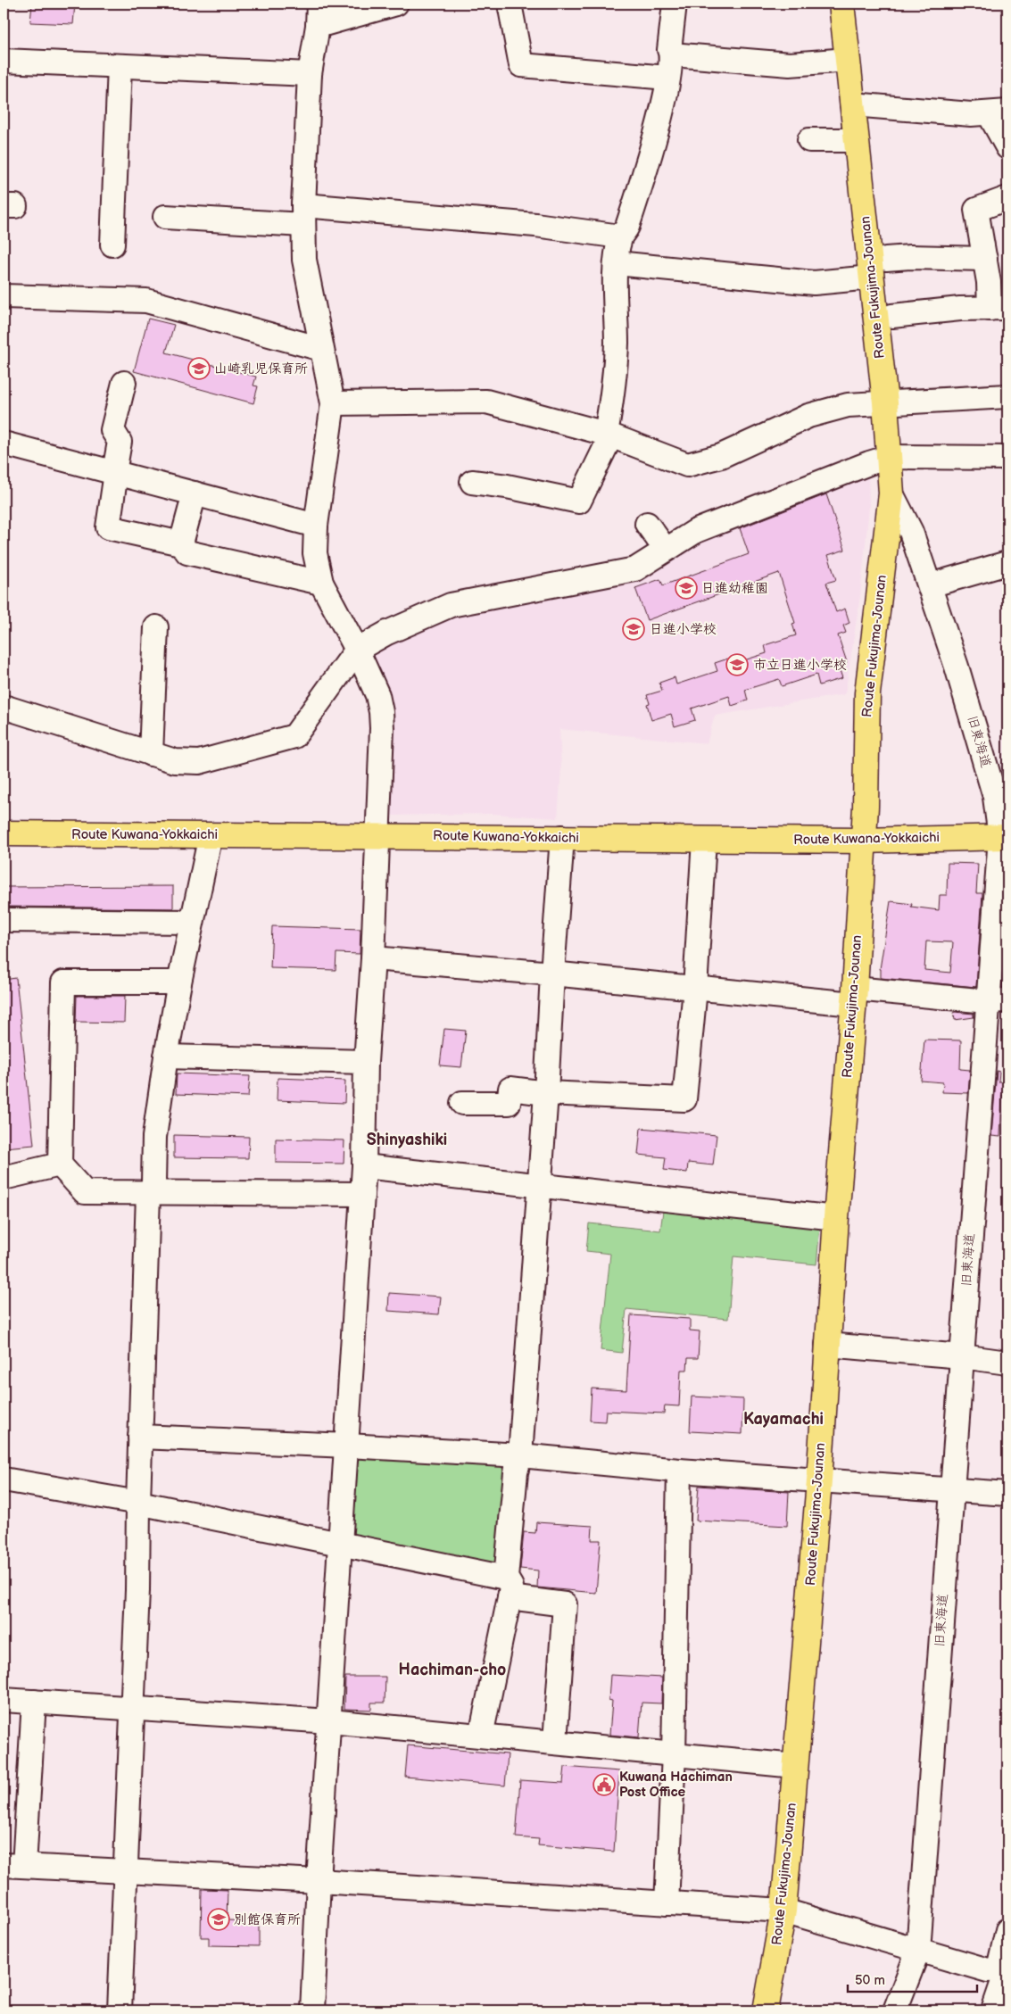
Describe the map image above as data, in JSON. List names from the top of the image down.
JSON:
{
  "streets": {
    "main road": ["Route Fukujima-Jounan", "Route Kuwana-Yokkaichi"],
    "street": ["旧東海道"]
  },
  "crossings": [
    ["Route Fukujima-Jounan", "旧東海道"],
    ["Route Fukujima-Jounan", "Route Kuwana-Yokkaichi"],
    ["旧東海道", "Route Kuwana-Yokkaichi"]
  ],
  "districts": ["Shinyashiki", "Kayamachi", "Hachiman-cho"],
  "places": {
    "school or university": [
      "山崎乳児保育所",
      "日進幼稚園",
      "日進小学校",
      "市立日進小学校",
      "別館保育所"
    ],
    "public building": ["Kuwana Hachiman Post Office"]
  },
  "scale_bar": "50 m"
}
